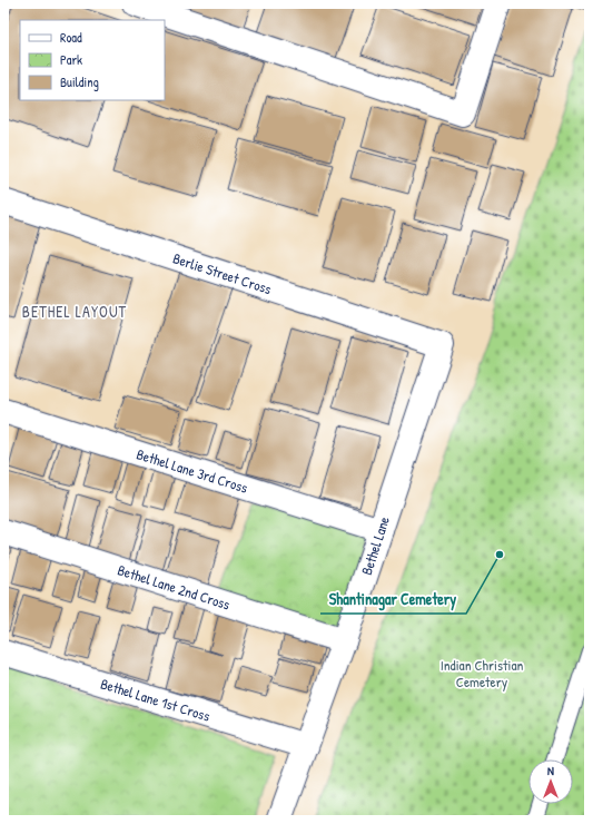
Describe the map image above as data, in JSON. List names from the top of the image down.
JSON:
{
  "streets": {
    "street": [
      "Berlie Street Cross",
      "Bethel Lane 3rd Cross",
      "Bethel Lane",
      "Bethel Lane 2nd Cross",
      "Bethel Lane 1st Cross"
    ]
  },
  "crossings": [
    ["Berlie Street Cross", "Bethel Lane"],
    ["Bethel Lane 3rd Cross", "Bethel Lane"],
    ["Bethel Lane", "Bethel Lane 2nd Cross"],
    ["Bethel Lane", "Bethel Lane 1st Cross"]
  ],
  "districts": ["BETHEL LAYOUT"],
  "parks": ["Indian Christian Cemetery"],
  "places": ["Shantinagar Cemetery"],
  "legend": ["Road", "Park", "Building"],
  "north": "top"
}
